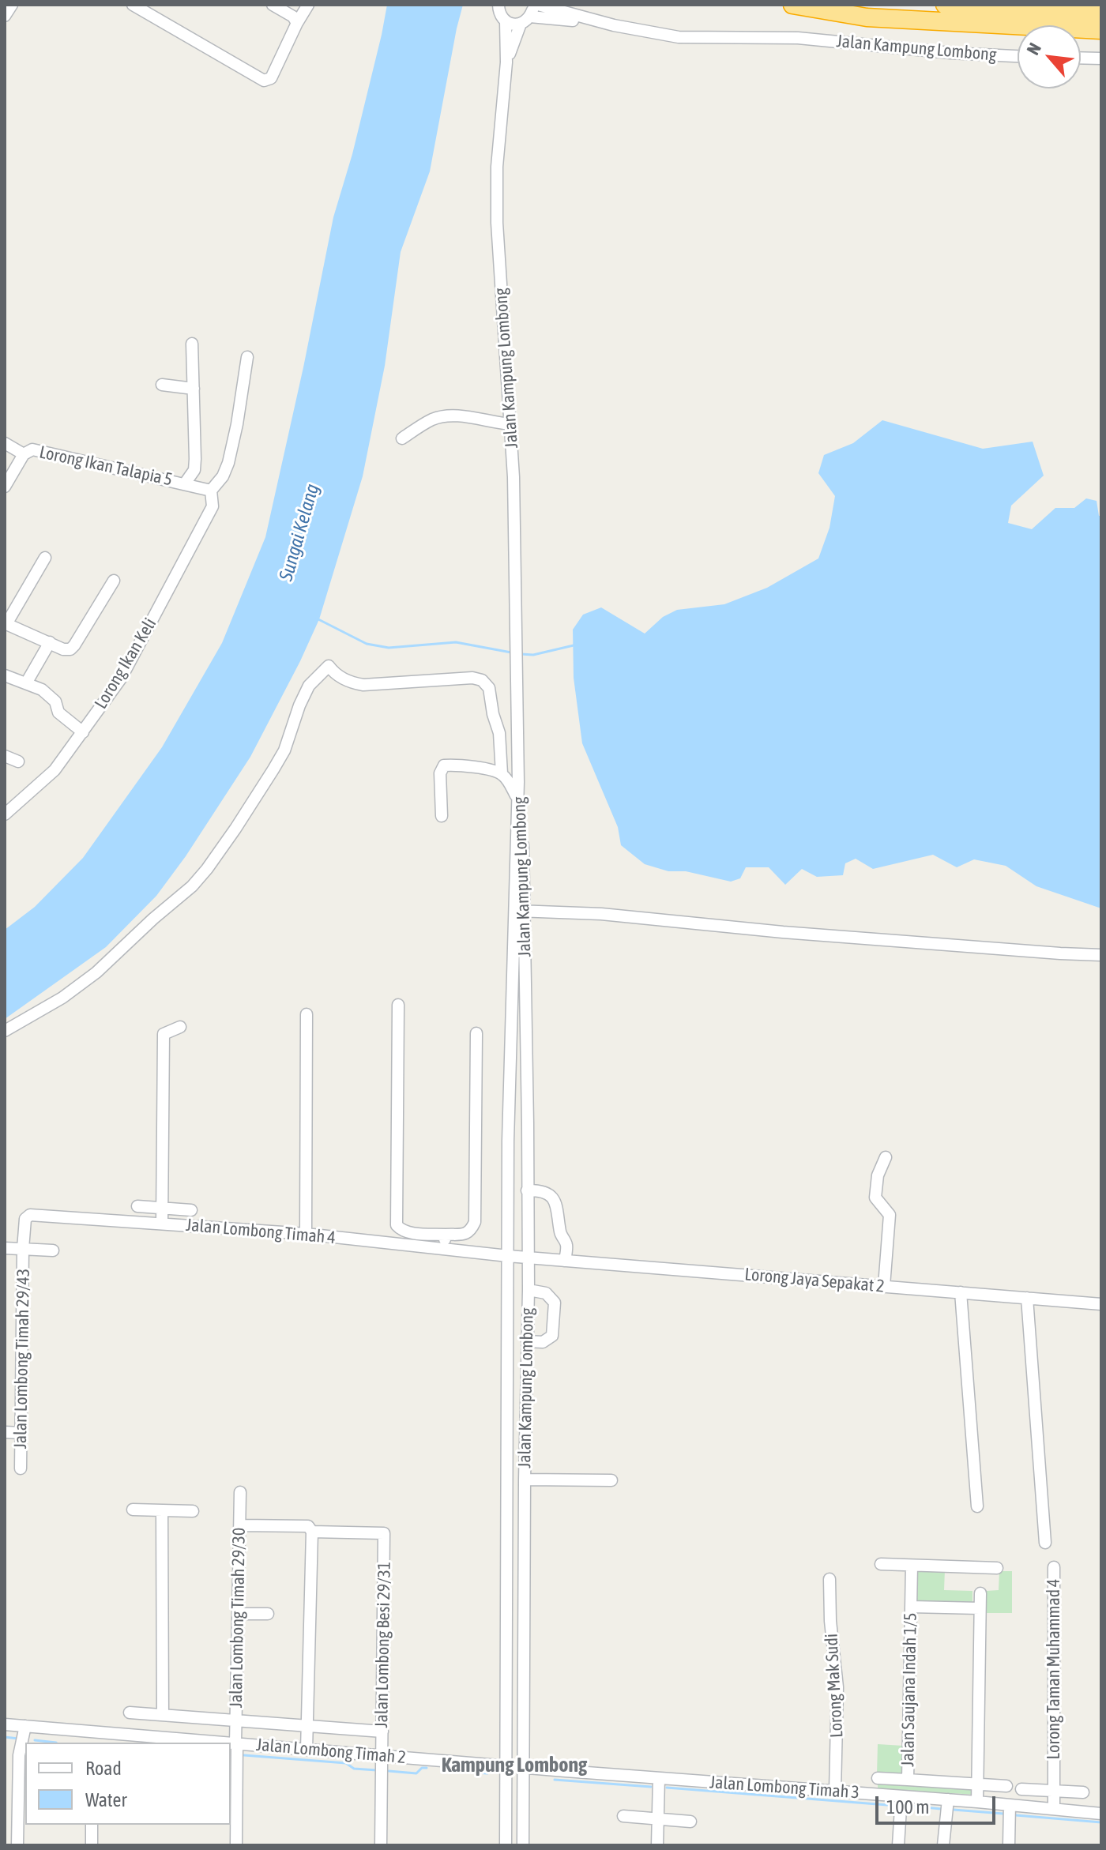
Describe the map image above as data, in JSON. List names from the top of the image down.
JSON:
{
  "streets": {
    "street": [
      "Jalan Kampung Lombong",
      "Lorong Ikan Talapia 5",
      "Lorong Ikan Keli",
      "Jalan Lombong Timah 4",
      "Lorong Jaya Sepakat 2",
      "Jalan Lombong Timah 29/43",
      "Jalan Lombong Timah 29/30",
      "Jalan Lombong Besi 29/31",
      "Lorong Taman Muhammad 4",
      "Lorong Mak Sudi",
      "Jalan Saujana Indah 1/5",
      "Jalan Lombong Timah 2",
      "Jalan Lombong Timah 3"
    ]
  },
  "crossings": [
    ["Jalan Kampung Lombong", "Jalan Lombong Timah 4"],
    ["Jalan Kampung Lombong", "Lorong Jaya Sepakat 2"],
    ["Jalan Kampung Lombong", "Jalan Lombong Timah 2"],
    ["Jalan Kampung Lombong", "Jalan Lombong Timah 3"],
    ["Lorong Ikan Talapia 5", "Lorong Ikan Keli"],
    ["Jalan Lombong Timah 4", "Lorong Jaya Sepakat 2"],
    ["Jalan Lombong Timah 4", "Jalan Lombong Timah 29/43"],
    ["Jalan Lombong Timah 29/30", "Jalan Lombong Timah 2"],
    ["Jalan Lombong Besi 29/31", "Jalan Lombong Timah 2"],
    ["Lorong Taman Muhammad 4", "Jalan Lombong Timah 3"],
    ["Lorong Mak Sudi", "Jalan Lombong Timah 3"],
    ["Jalan Lombong Timah 2", "Jalan Lombong Timah 3"]
  ],
  "districts": ["Kampung Lombong"],
  "water": ["Sungai Kelang"],
  "legend": ["Road", "Water"],
  "scale_bar": "100 m",
  "north": "top left"
}
